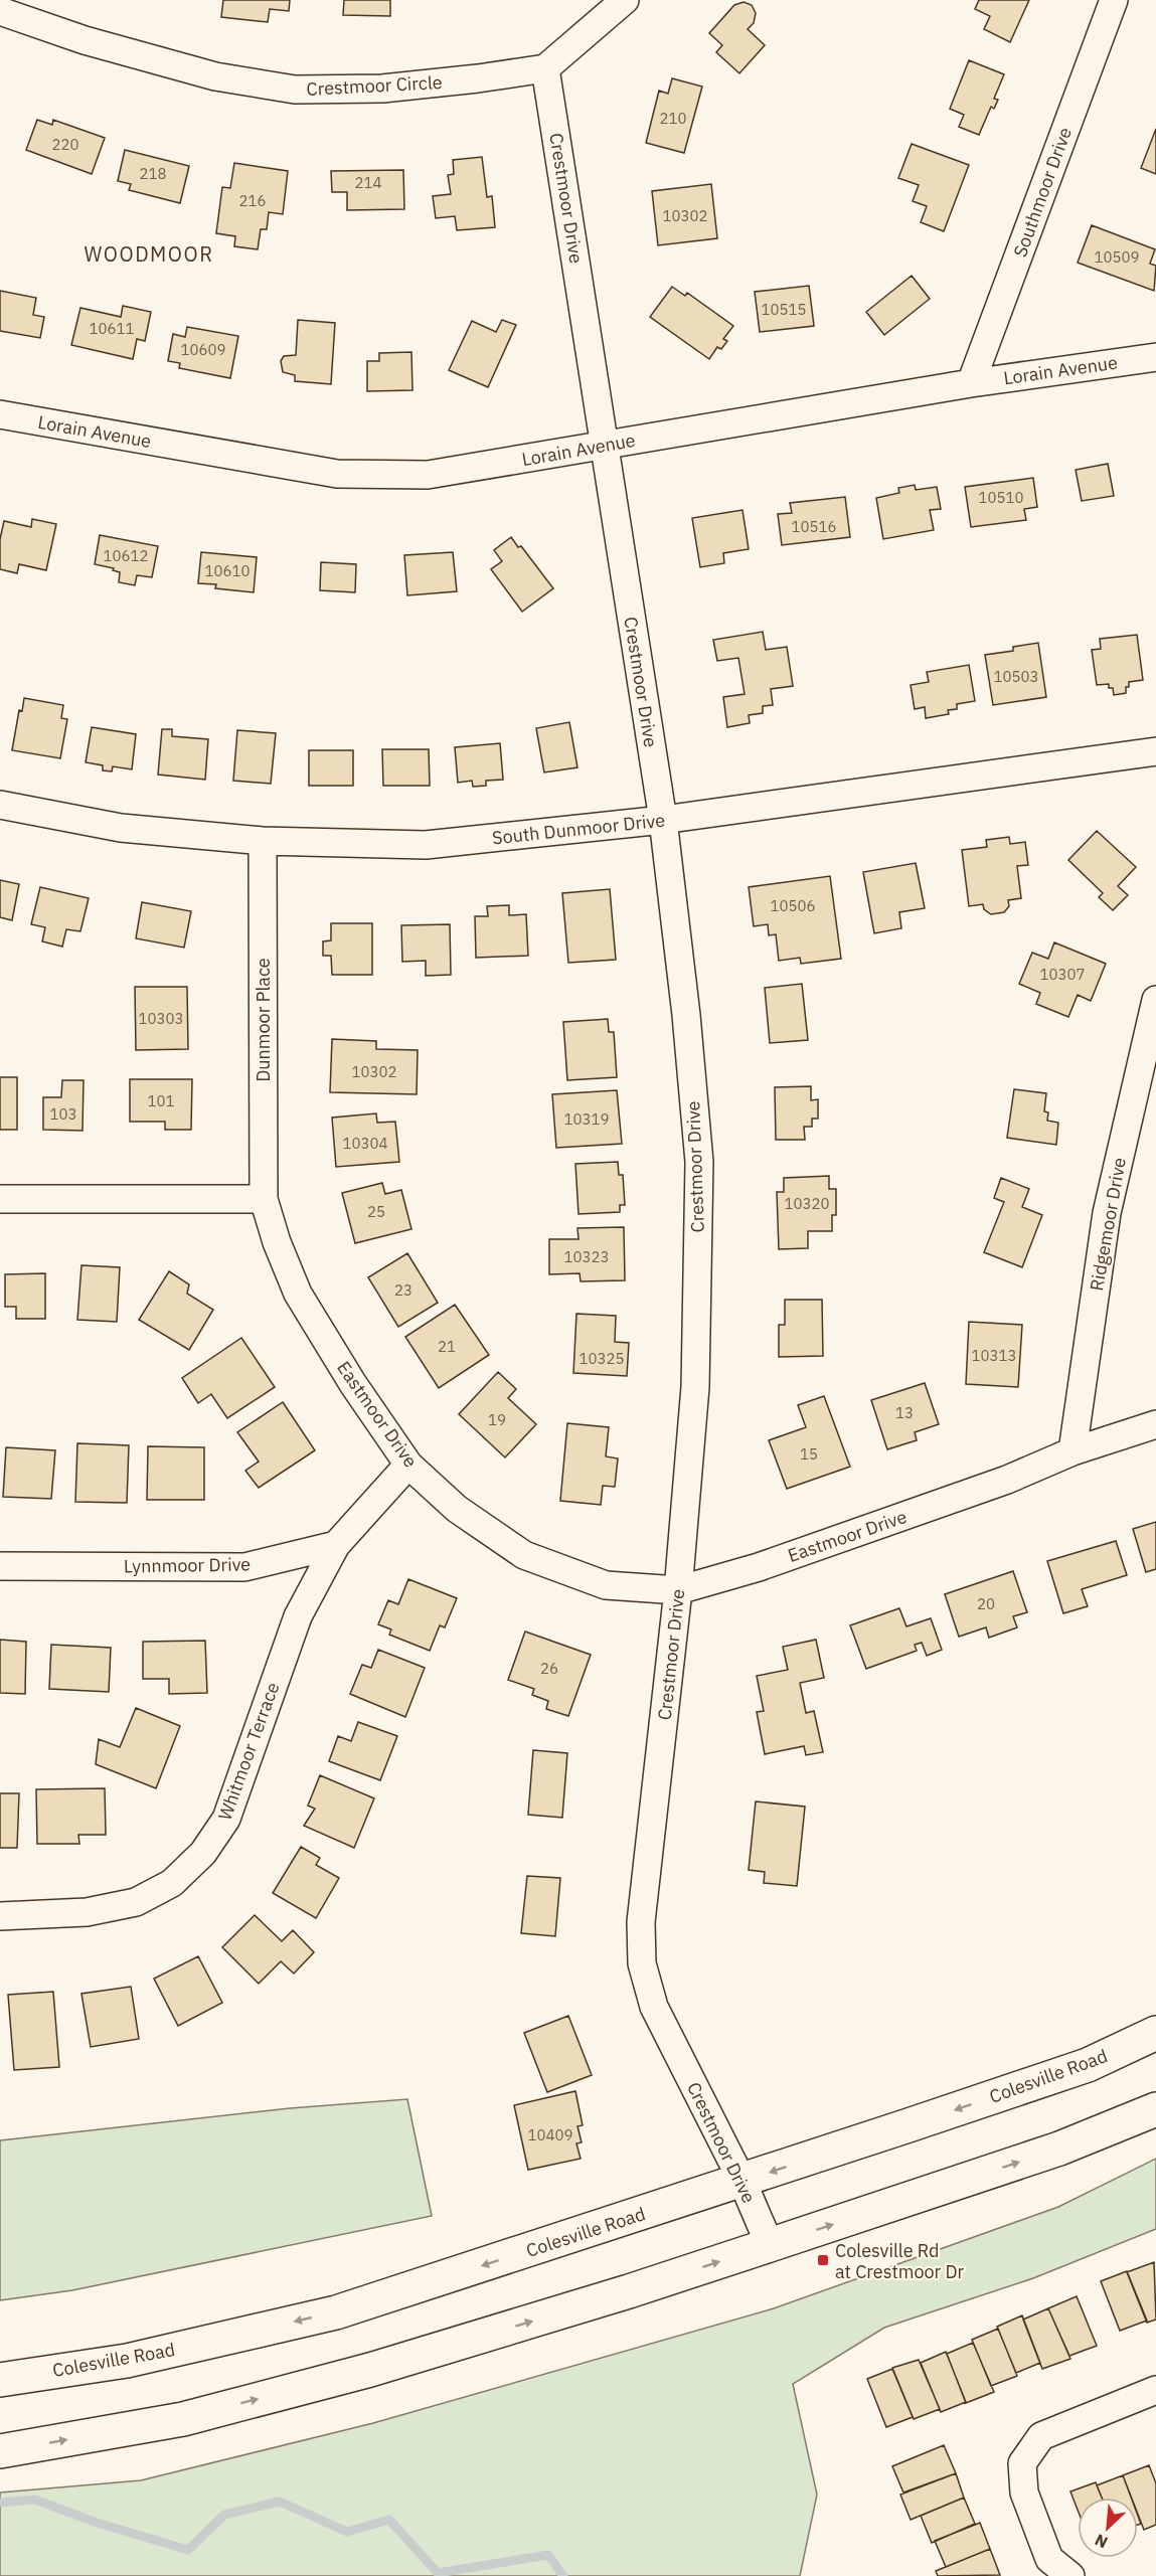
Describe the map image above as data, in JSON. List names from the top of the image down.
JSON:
{
  "streets": {
    "highway": ["Colesville Road"],
    "street": [
      "Crestmoor Circle",
      "Southmoor Drive",
      "Crestmoor Drive",
      "Lorain Avenue",
      "South Dunmoor Drive",
      "Dunmoor Place",
      "Ridgemoor Drive",
      "Eastmoor Drive",
      "Lynnmoor Drive",
      "Whitmoor Terrace"
    ]
  },
  "crossings": [
    ["Crestmoor Circle", "Crestmoor Drive"],
    ["Southmoor Drive", "Lorain Avenue"],
    ["Crestmoor Drive", "Lorain Avenue"],
    ["Crestmoor Drive", "South Dunmoor Drive"],
    ["Crestmoor Drive", "Eastmoor Drive"],
    ["Crestmoor Drive", "Colesville Road"],
    ["South Dunmoor Drive", "Dunmoor Place"],
    ["Dunmoor Place", "Eastmoor Drive"],
    ["Ridgemoor Drive", "Eastmoor Drive"],
    ["Lynnmoor Drive", "Whitmoor Terrace"]
  ],
  "districts": ["WOODMOOR"],
  "places": {
    "transit": ["Colesville Rd at Crestmoor Dr"]
  },
  "house_numbers": [
    "210",
    "220",
    "218",
    "214",
    "216",
    "10302",
    "10509",
    "10515",
    "10611",
    "10609",
    "10510",
    "10516",
    "10612",
    "10610",
    "10503",
    "10506",
    "10307",
    "10303",
    "10302",
    "101",
    "103",
    "10319",
    "10304",
    "10320",
    "25",
    "10323",
    "23",
    "21",
    "10313",
    "10325",
    "13",
    "19",
    "15",
    "20",
    "26",
    "10409"
  ],
  "north": "bottom left"
}
